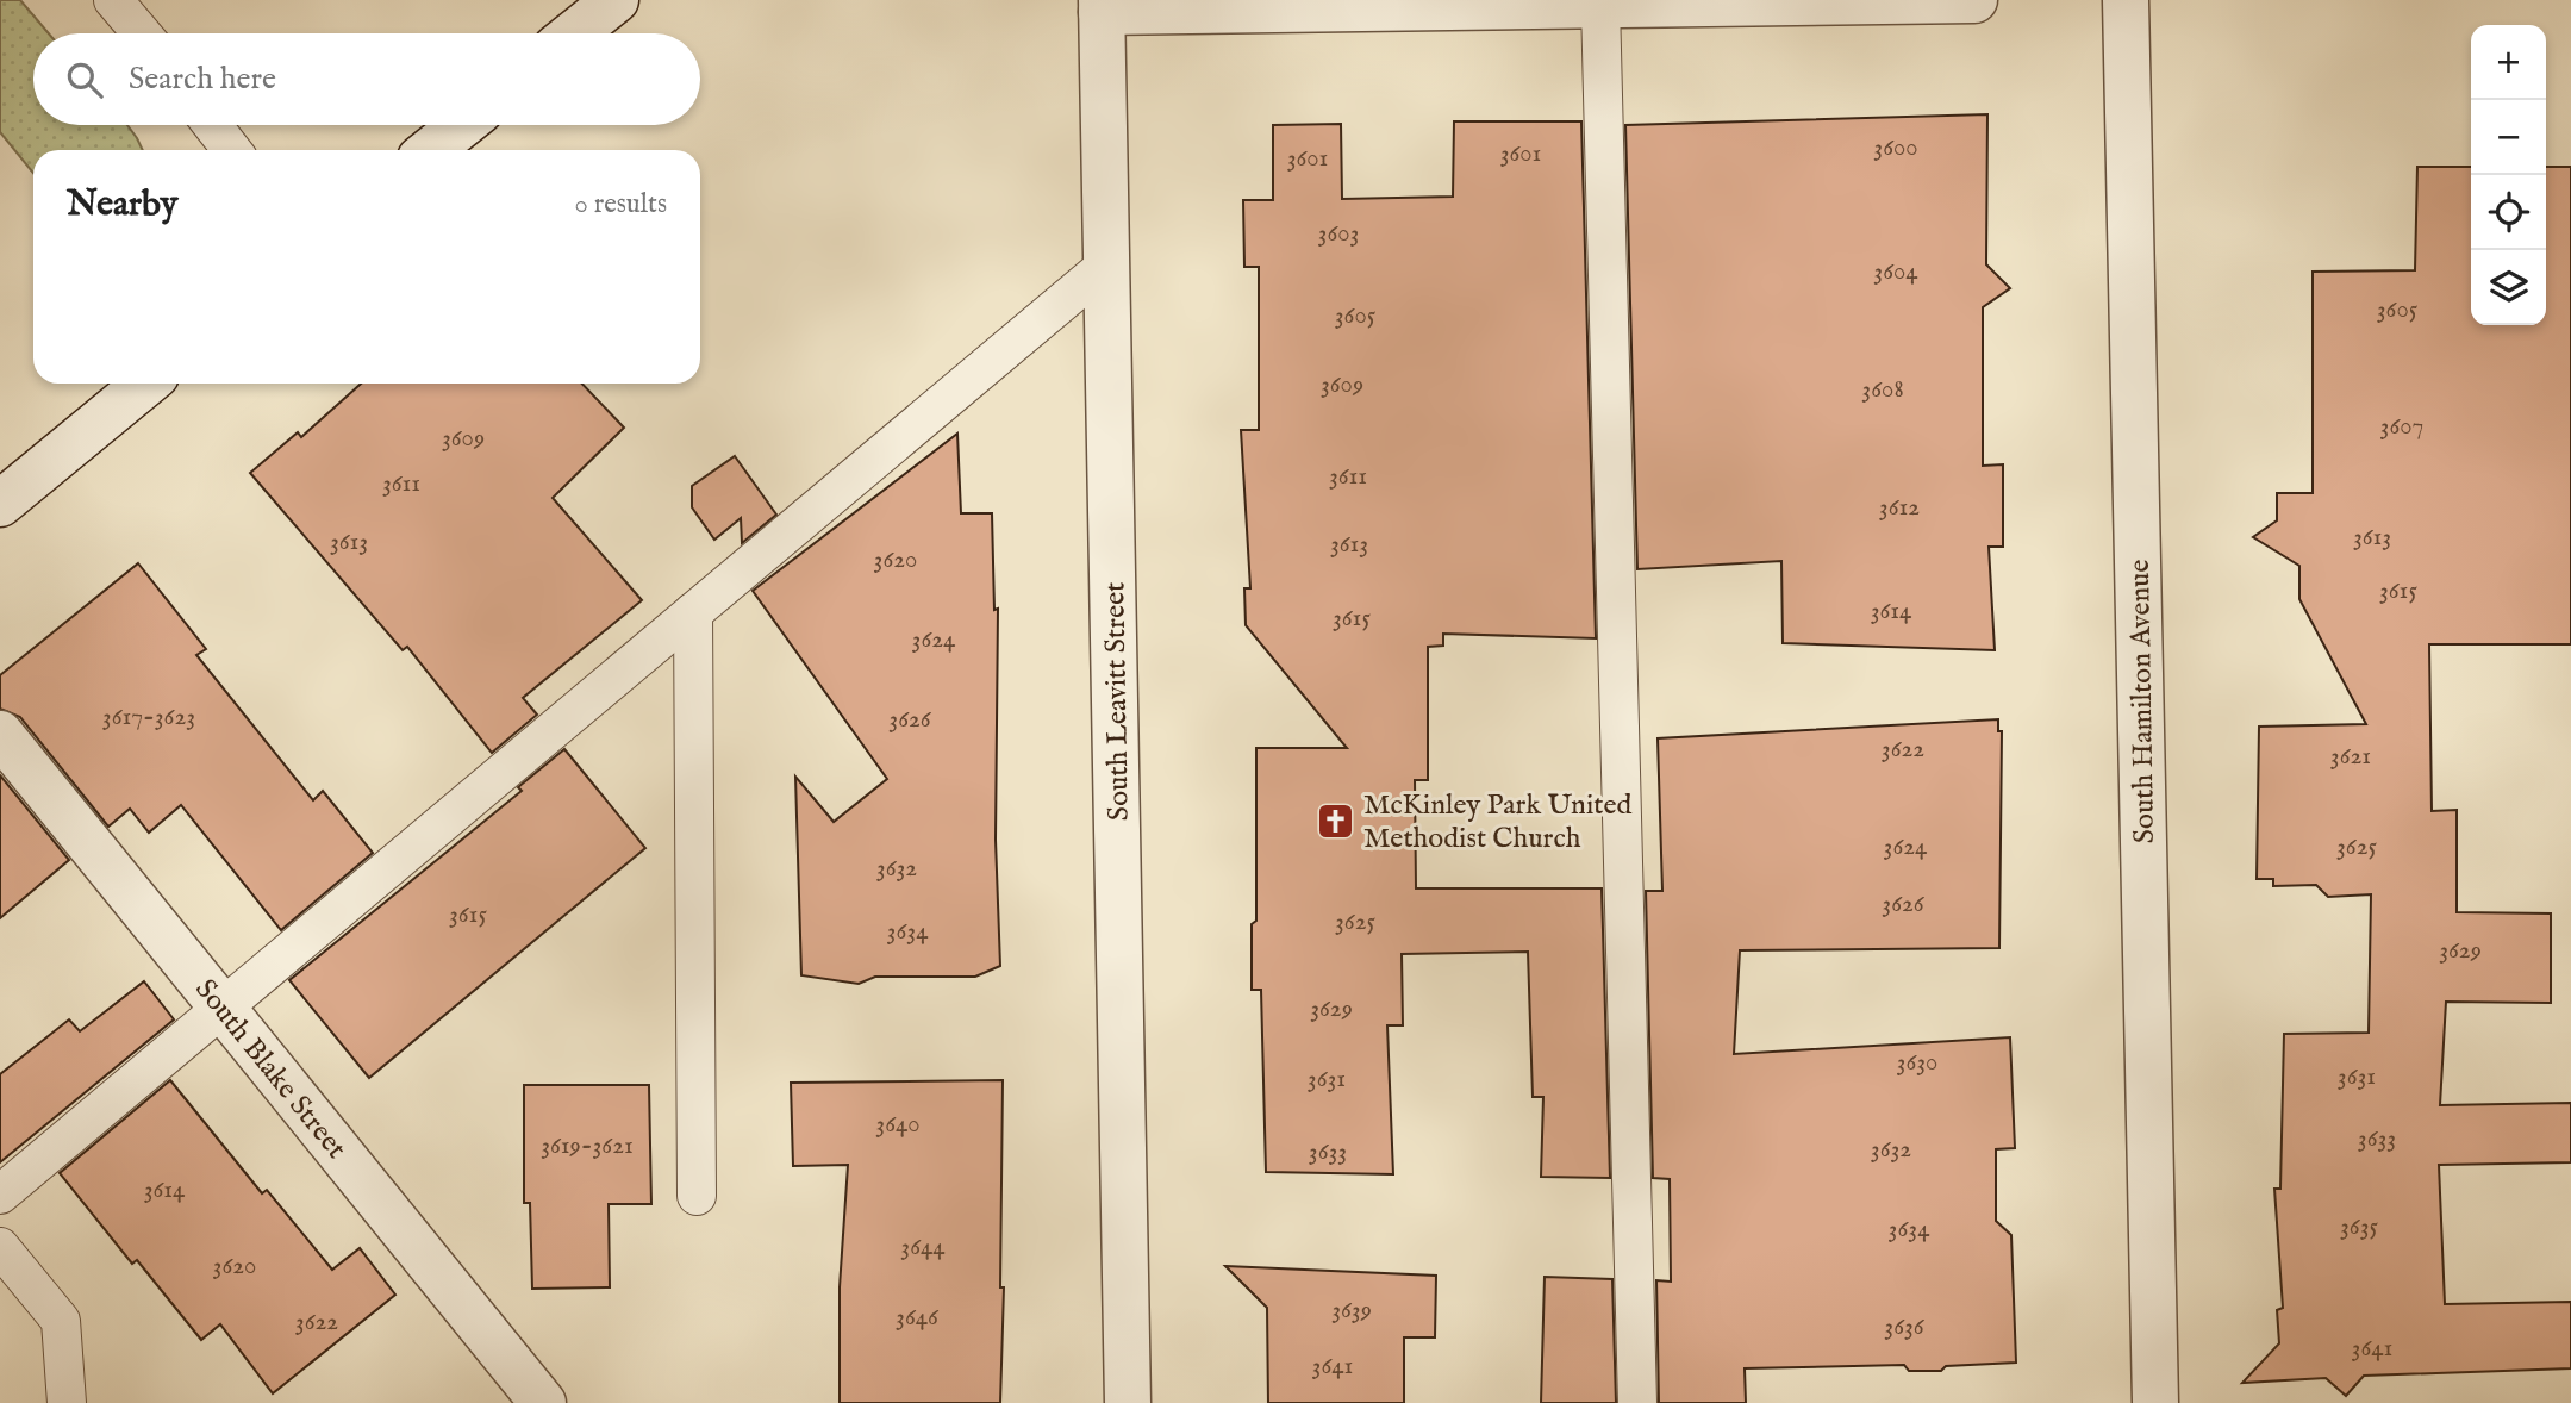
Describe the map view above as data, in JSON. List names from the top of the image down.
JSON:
{
  "streets": {
    "street": ["South Leavitt Street", "South Hamilton Avenue", "South Blake Street"]
  },
  "places": {
    "church": ["McKinley Park United Methodist Church"]
  },
  "house_numbers": [
    "3600",
    "3601",
    "3601",
    "3603",
    "3604",
    "3605",
    "3605",
    "3609",
    "3608",
    "3607",
    "3609",
    "3611",
    "3611",
    "3612",
    "3613",
    "3613",
    "3613",
    "3620",
    "3615",
    "3614",
    "3615",
    "3624",
    "3617-3623",
    "3626",
    "3622",
    "3621",
    "3624",
    "3625",
    "3632",
    "3626",
    "3615",
    "3625",
    "3634",
    "3629",
    "3629",
    "3630",
    "3631",
    "3631",
    "3640",
    "3633",
    "3619-3621",
    "3632",
    "3633",
    "3614",
    "3635",
    "3634",
    "3644",
    "3620",
    "3639",
    "3646",
    "3622",
    "3636",
    "3641",
    "3641"
  ],
  "page": {
    "map_buttons": ["+", "−"],
    "search": "Search here",
    "heading": ["Nearby", "0 results"]
  }
}
